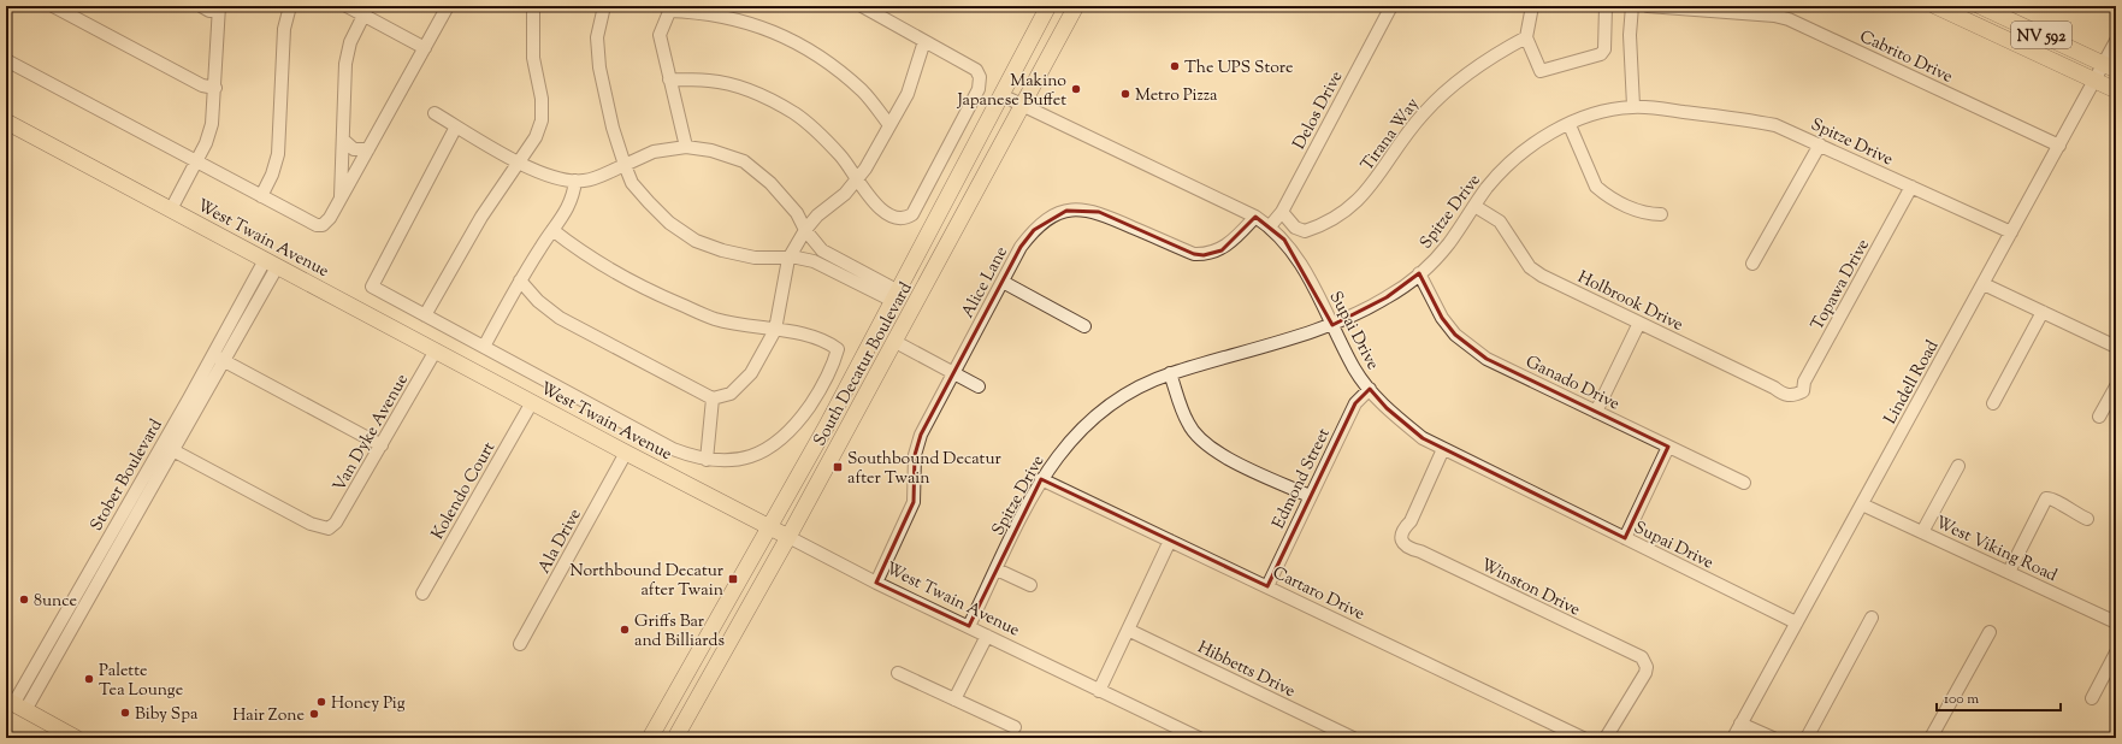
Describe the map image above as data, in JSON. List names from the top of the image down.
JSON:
{
  "streets": {
    "main road": ["NV 592", "West Twain Avenue", "South Decatur Boulevard"],
    "street": [
      "Cabrito Drive",
      "Delos Drive",
      "Tirana Way",
      "Spitze Drive",
      "Alice Lane",
      "Topawa Drive",
      "Holbrook Drive",
      "Supai Drive",
      "Ganado Drive",
      "Lindell Road",
      "Van Dyke Avenue",
      "Stober Boulevard",
      "Edmond Street",
      "Kolendo Court",
      "Ala Drive",
      "West Viking Road",
      "Winston Drive",
      "Cartaro Drive",
      "Hibbetts Drive"
    ]
  },
  "crossings": [
    ["NV 592", "Lindell Road"],
    ["Cabrito Drive", "Lindell Road"],
    ["Delos Drive", "Tirana Way"],
    ["Delos Drive", "Supai Drive"],
    ["Spitze Drive", "West Twain Avenue"],
    ["Spitze Drive", "Topawa Drive"],
    ["Spitze Drive", "Holbrook Drive"],
    ["Spitze Drive", "Supai Drive"],
    ["Spitze Drive", "Ganado Drive"],
    ["Spitze Drive", "Lindell Road"],
    ["Spitze Drive", "Cartaro Drive"],
    ["West Twain Avenue", "Alice Lane"],
    ["West Twain Avenue", "South Decatur Boulevard"],
    ["West Twain Avenue", "Van Dyke Avenue"],
    ["West Twain Avenue", "Stober Boulevard"],
    ["West Twain Avenue", "Kolendo Court"],
    ["West Twain Avenue", "Ala Drive"],
    ["Alice Lane", "Supai Drive"],
    ["Topawa Drive", "Holbrook Drive"],
    ["Supai Drive", "South Decatur Boulevard"],
    ["Supai Drive", "Lindell Road"],
    ["Supai Drive", "Edmond Street"],
    ["Supai Drive", "Winston Drive"],
    ["Lindell Road", "West Viking Road"],
    ["Van Dyke Avenue", "Stober Boulevard"],
    ["Edmond Street", "Cartaro Drive"]
  ],
  "places": {
    "other": [
      "The UPS Store",
      "Makino Japanese Buffet",
      "Metro Pizza",
      "8unce",
      "Griffs Bar and Billiards",
      "Palette Tea Lounge",
      "Honey Pig",
      "Biby Spa",
      "Hair Zone"
    ],
    "transit": ["Southbound Decatur after Twain", "Northbound Decatur after Twain"]
  },
  "scale_bar": "100 m"
}
